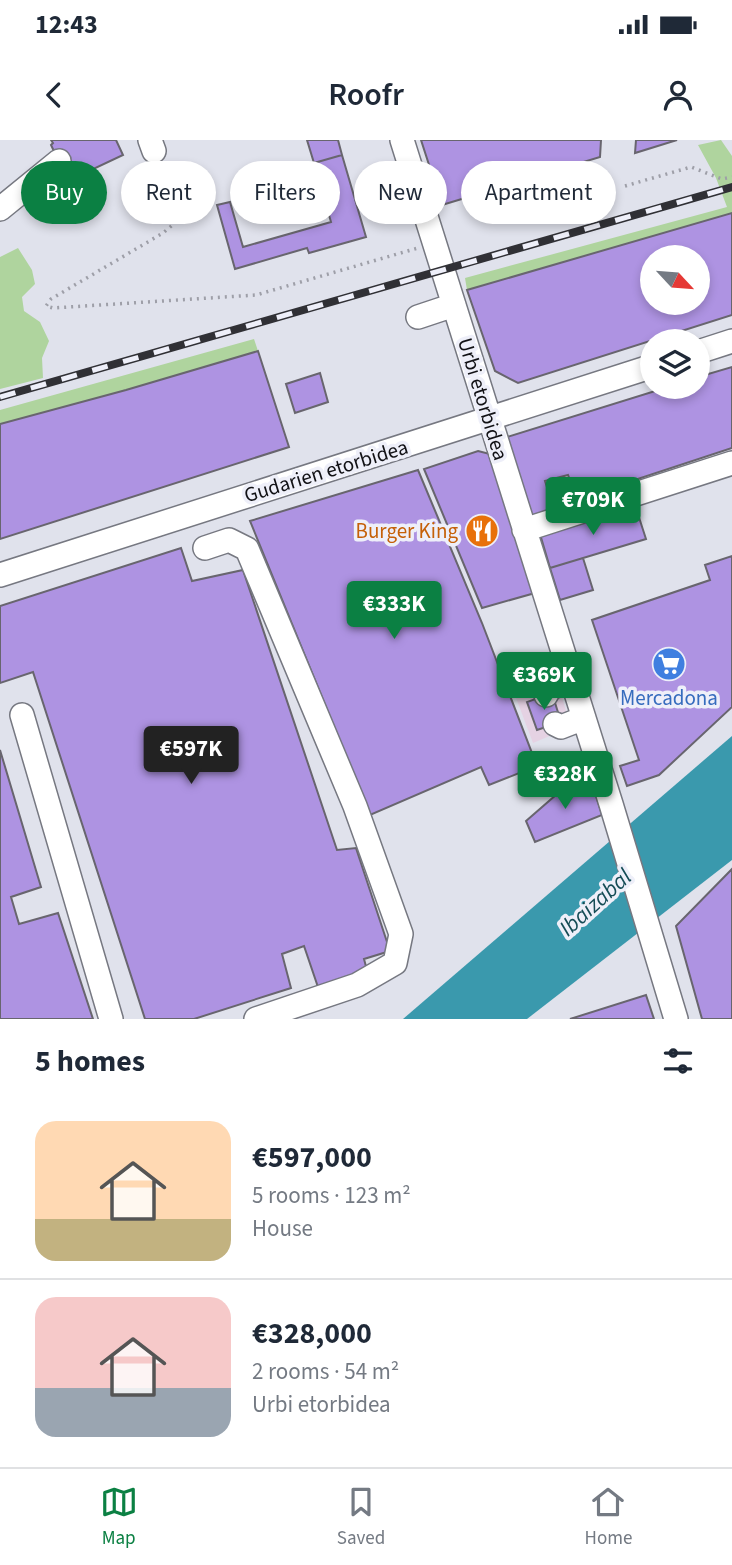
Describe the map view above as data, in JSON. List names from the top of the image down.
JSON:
{
  "streets": {
    "street": ["Urbi etorbidea", "Gudarien etorbidea"]
  },
  "crossings": [
    ["Urbi etorbidea", "Gudarien etorbidea"]
  ],
  "water": ["Ibaizabal"],
  "places": {
    "restaurant": ["Burger King"],
    "supermarket": ["Mercadona"]
  },
  "north": "bottom right",
  "page": {
    "status": "12:43",
    "header": "Roofr",
    "chip": [
      "Buy",
      "Rent",
      "Filters",
      "New",
      "Apartment"
    ],
    "price": [
      "€709K",
      "€333K",
      "€369K",
      "€597K",
      "€328K"
    ],
    "heading": "5 homes",
    "list": [
      {
        "name": "€597,000",
        "note": "5 rooms · 123 m² · House"
      },
      {
        "name": "€328,000",
        "note": "2 rooms · 54 m² · Urbi etorbidea"
      }
    ],
    "tabs": ["Map", "Saved", "Home"]
  }
}
